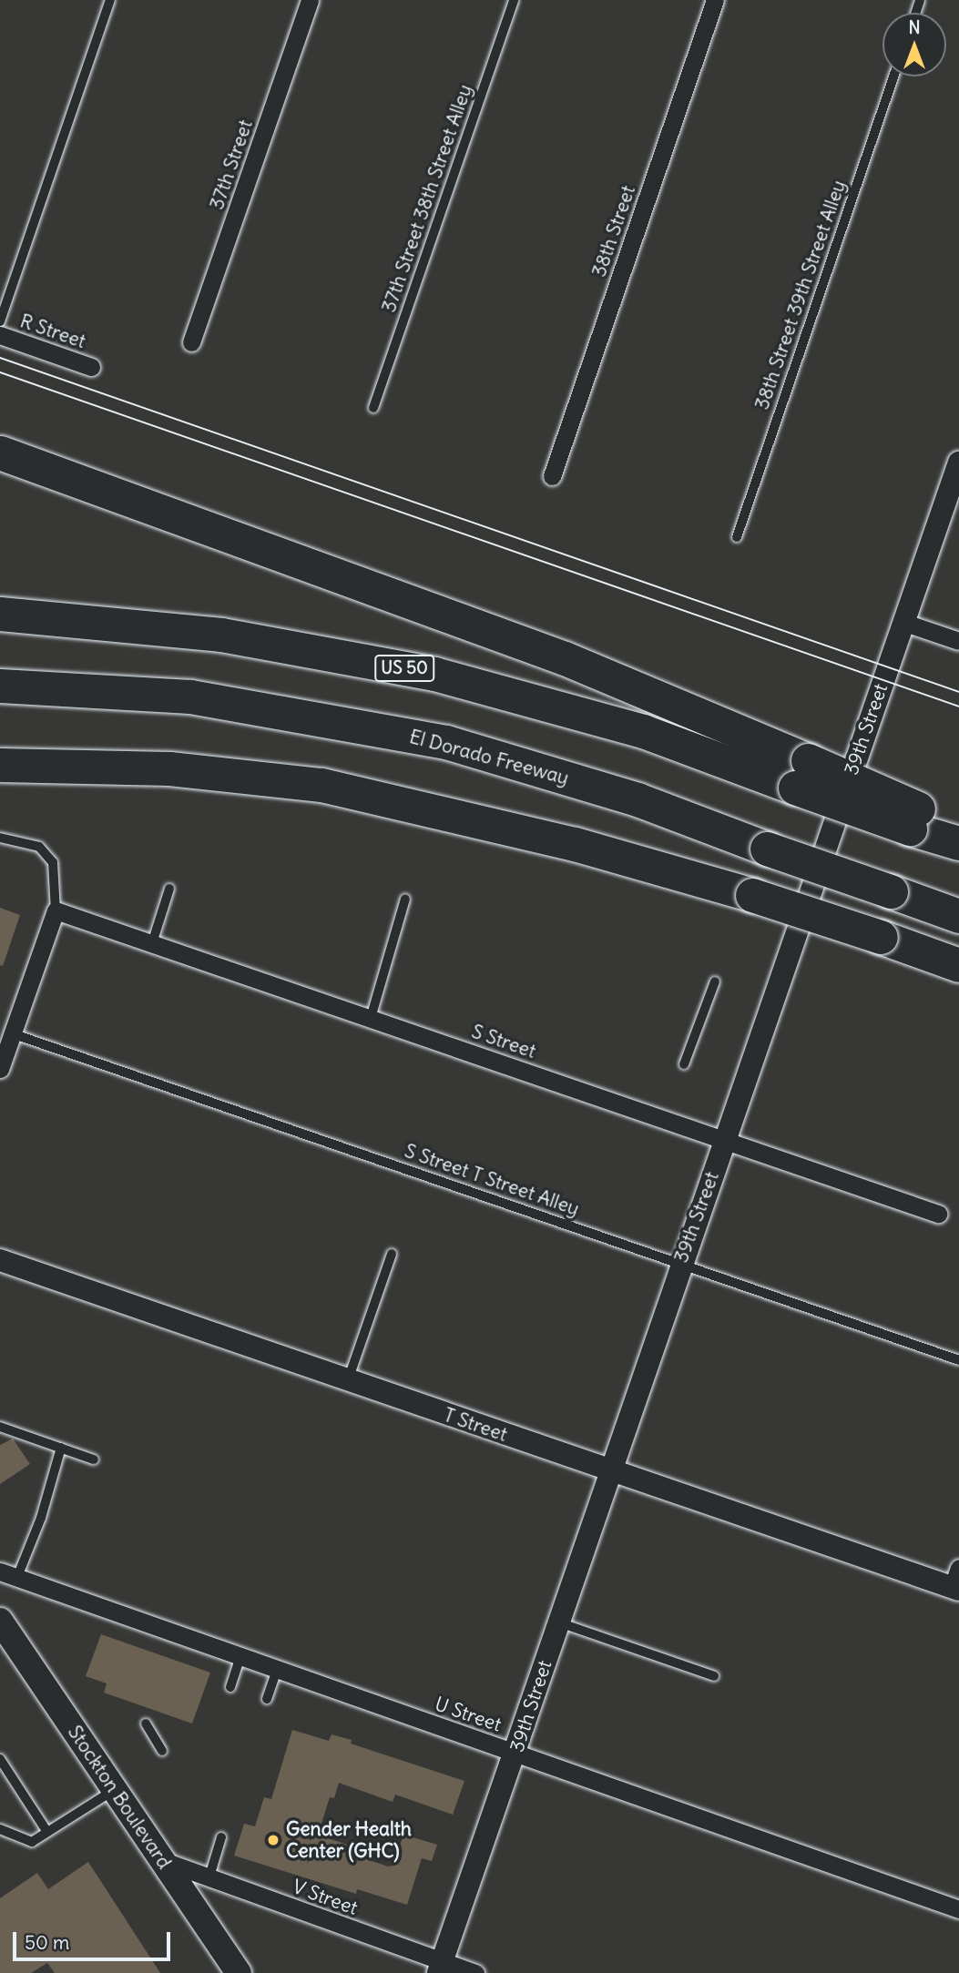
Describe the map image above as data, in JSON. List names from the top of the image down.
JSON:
{
  "streets": {
    "highway": ["US 50", "El Dorado Freeway"],
    "main road": ["Stockton Boulevard"],
    "street": [
      "37th Street",
      "38th Street",
      "R Street",
      "39th Street",
      "S Street",
      "T Street",
      "U Street",
      "V Street"
    ],
    "lane": ["37th Street 38th Street Alley", "38th Street 39th Street Alley", "S Street T Street Alley"]
  },
  "crossings": [
    ["39th Street", "S Street"],
    ["39th Street", "S Street T Street Alley"],
    ["39th Street", "T Street"],
    ["39th Street", "U Street"],
    ["39th Street", "V Street"],
    ["Stockton Boulevard", "V Street"]
  ],
  "places": ["Gender Health Center (GHC)"],
  "scale_bar": "50 m",
  "north": "top"
}
